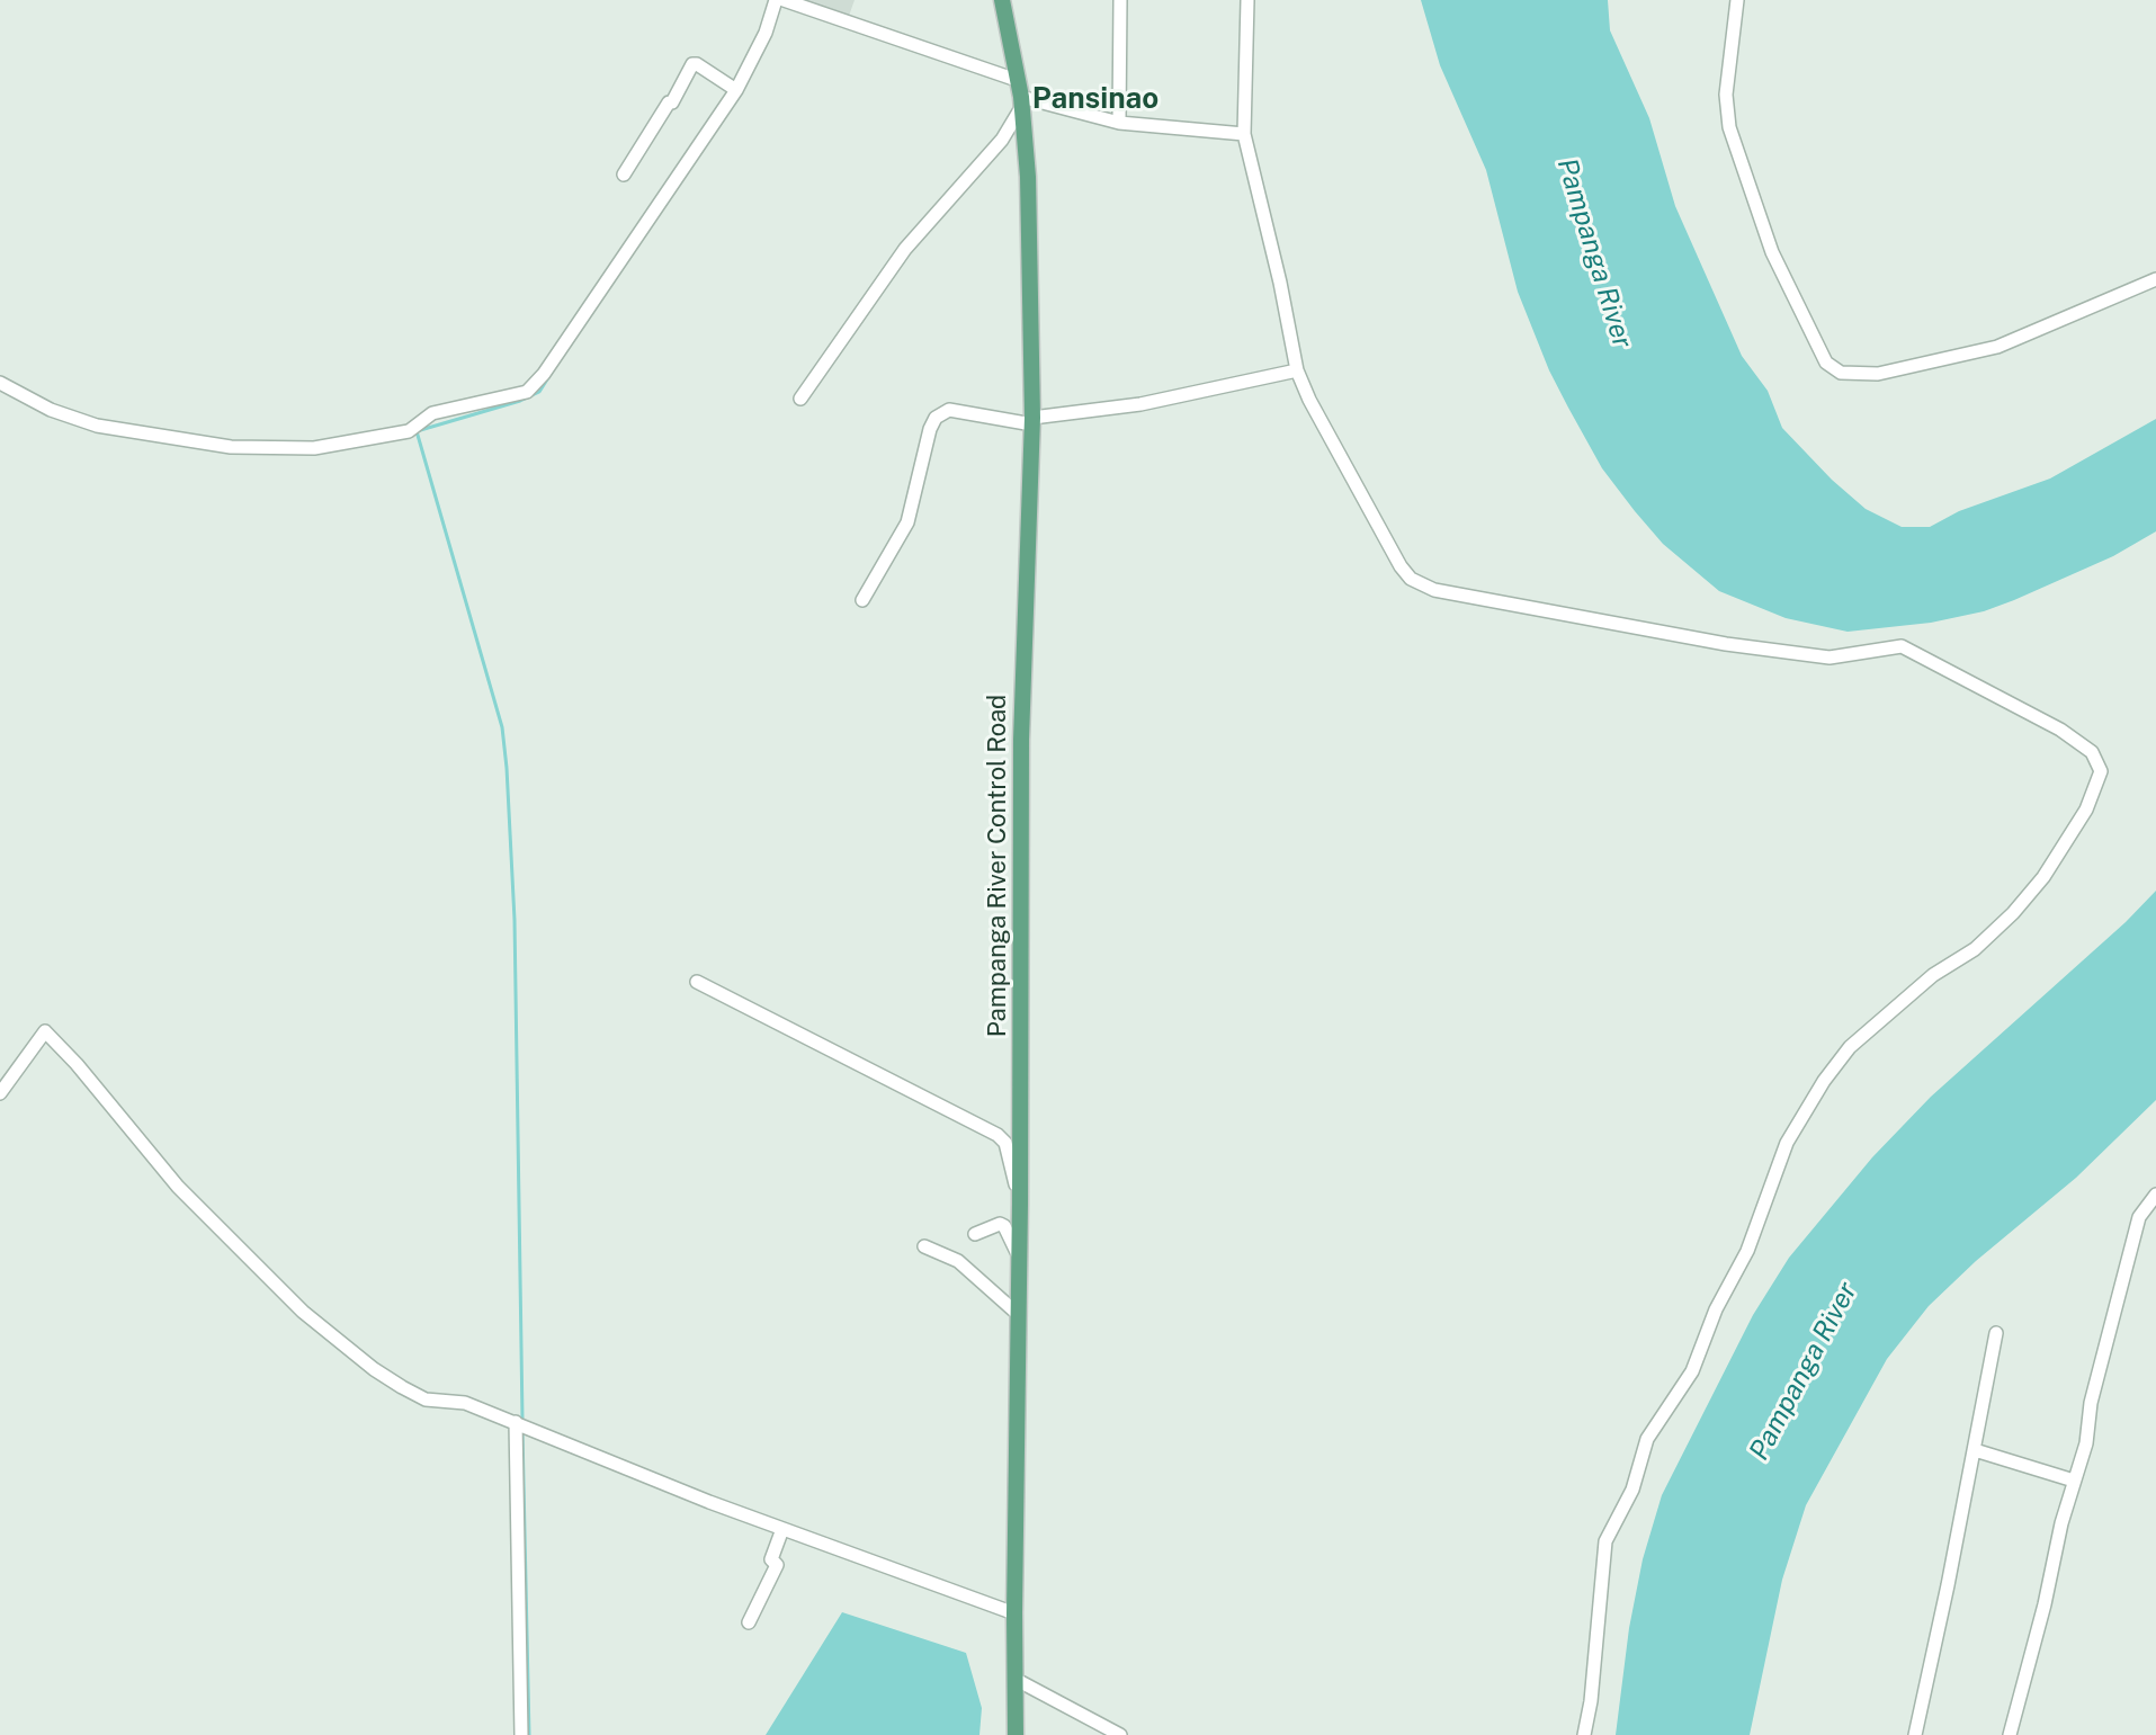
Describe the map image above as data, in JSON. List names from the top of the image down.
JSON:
{
  "streets": {
    "main road": ["Pampanga River Control Road"]
  },
  "districts": ["Pansinao"],
  "water": ["Pampanga River"]
}
